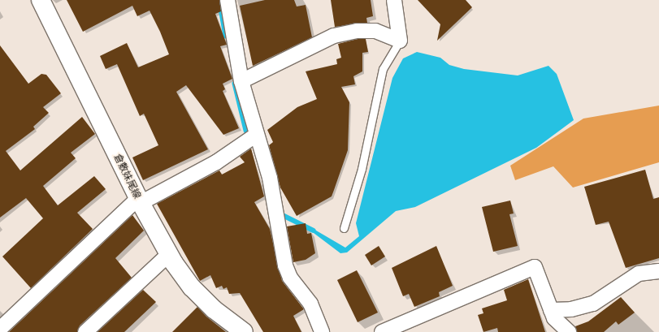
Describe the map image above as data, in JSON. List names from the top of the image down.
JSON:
{
  "streets": {
    "main road": ["倉敷妹尾線"]
  }
}
